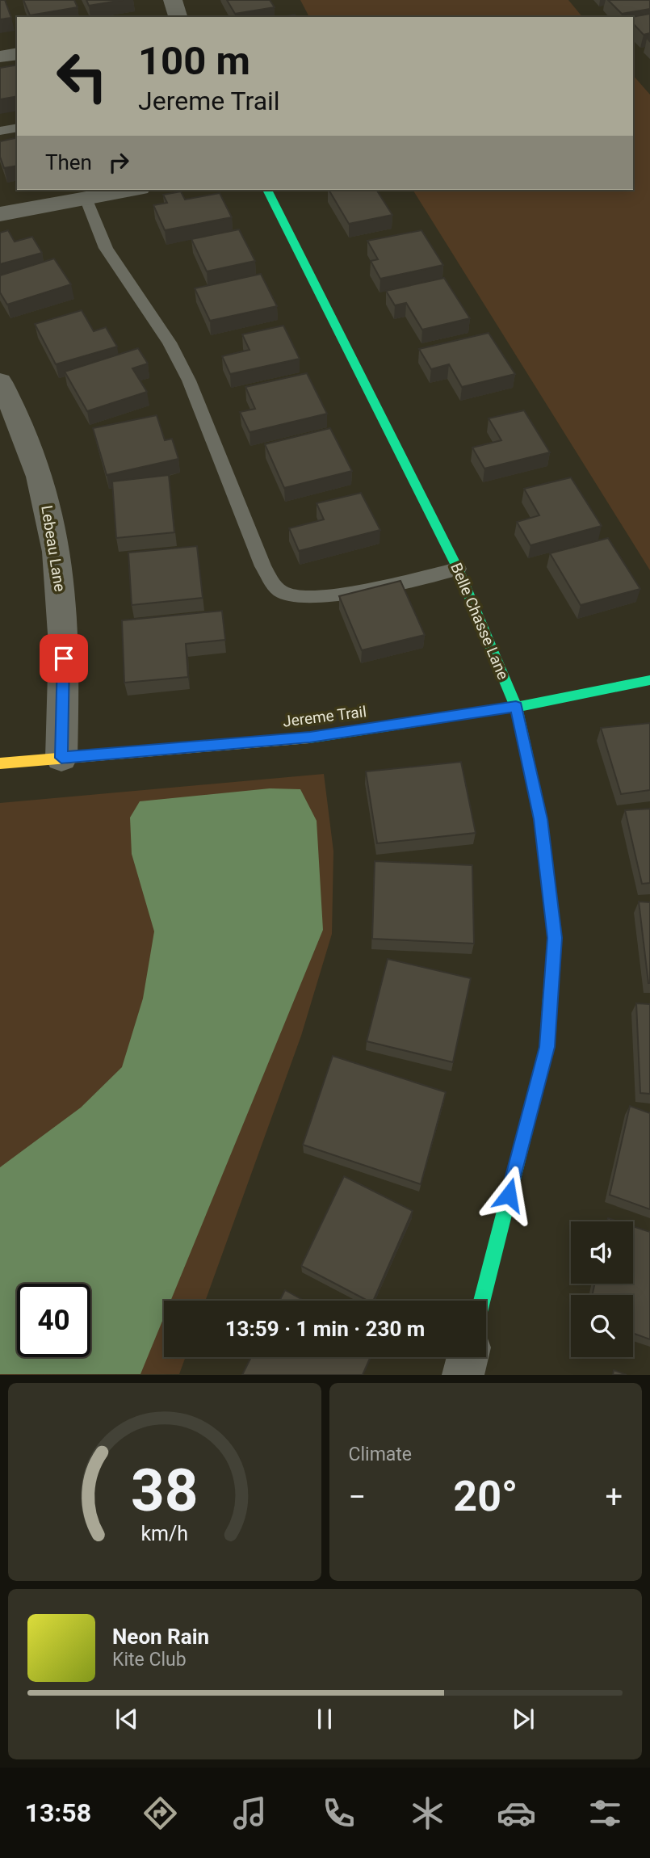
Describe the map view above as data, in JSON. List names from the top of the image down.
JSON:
{
  "streets": {
    "street": ["Lebeau Lane", "Belle Chasse Lane", "Jereme Trail"]
  },
  "crossings": [
    ["Lebeau Lane", "Jereme Trail"],
    ["Belle Chasse Lane", "Jereme Trail"]
  ],
  "page": {
    "turn": ["100 m", "Jereme Trail"],
    "then": "Then",
    "limit": "40",
    "trip": "13:59 · 1 min · 230 m",
    "tile": "Climate",
    "heat": ["−", "20°", "+"],
    "song": ["Neon Rain", "Kite Club"],
    "tabs": "13:58",
    "gauge": ["38", "km/h"]
  }
}
